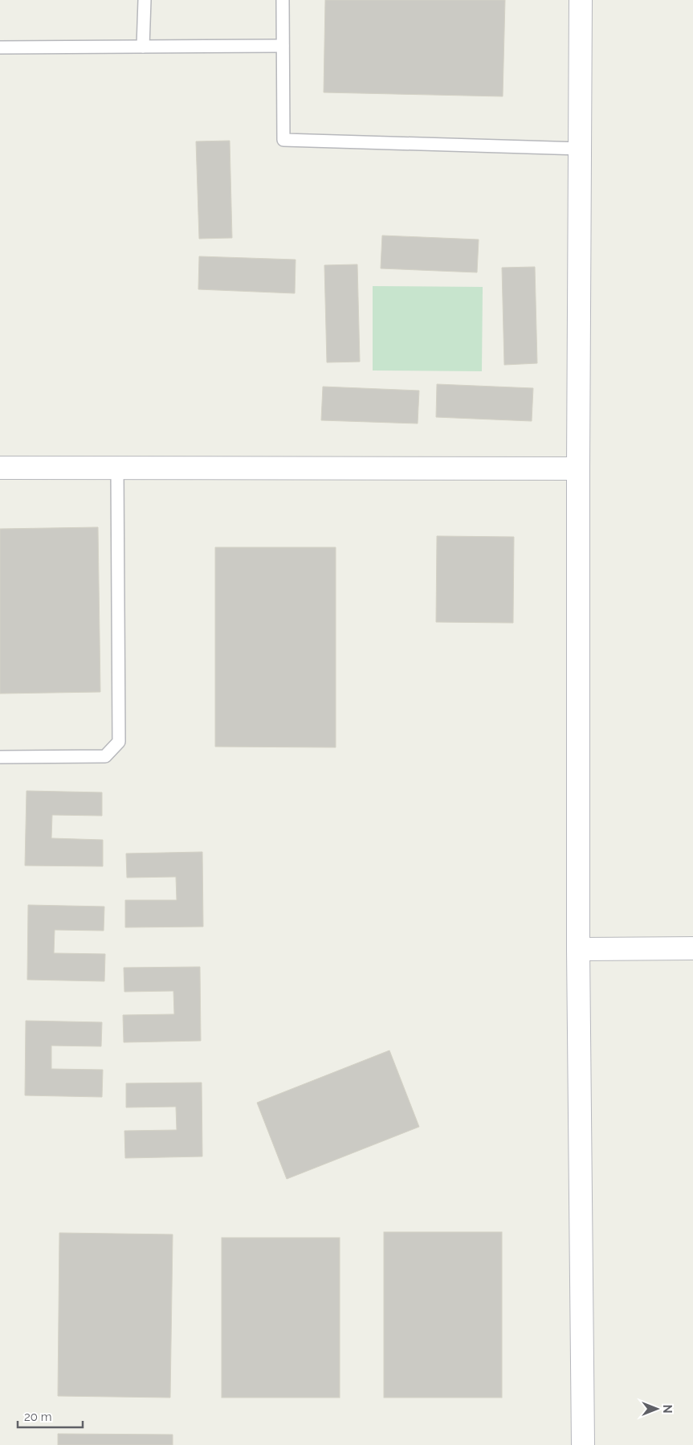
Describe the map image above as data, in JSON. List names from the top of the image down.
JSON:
{
  "scale_bar": "20 m",
  "north": "right"
}
